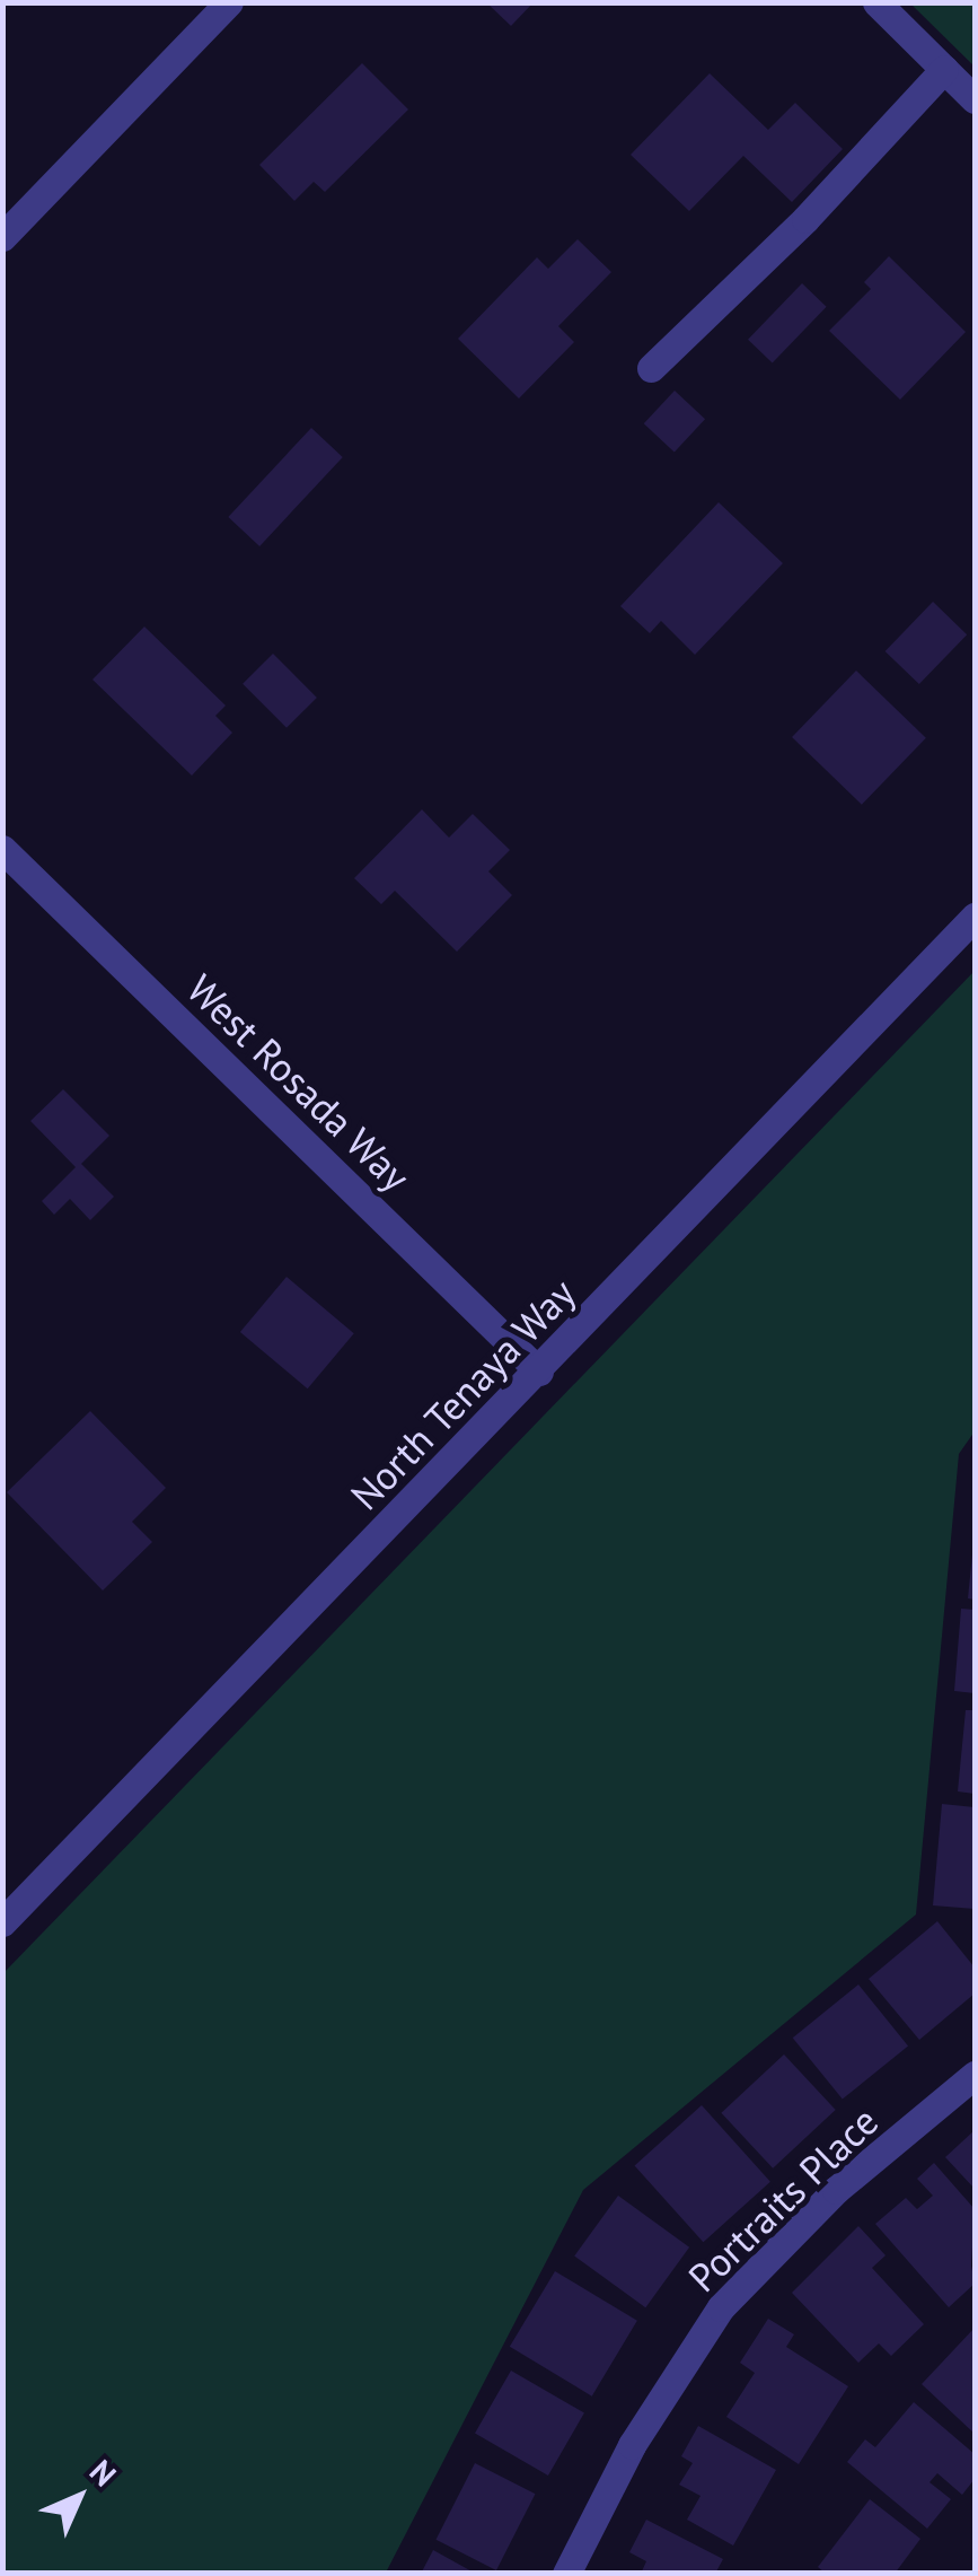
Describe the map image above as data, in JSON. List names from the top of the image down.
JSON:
{
  "streets": {
    "street": ["West Rosada Way", "North Tenaya Way", "Portraits Place"]
  },
  "crossings": [
    ["West Rosada Way", "North Tenaya Way"]
  ],
  "north": "top right"
}
